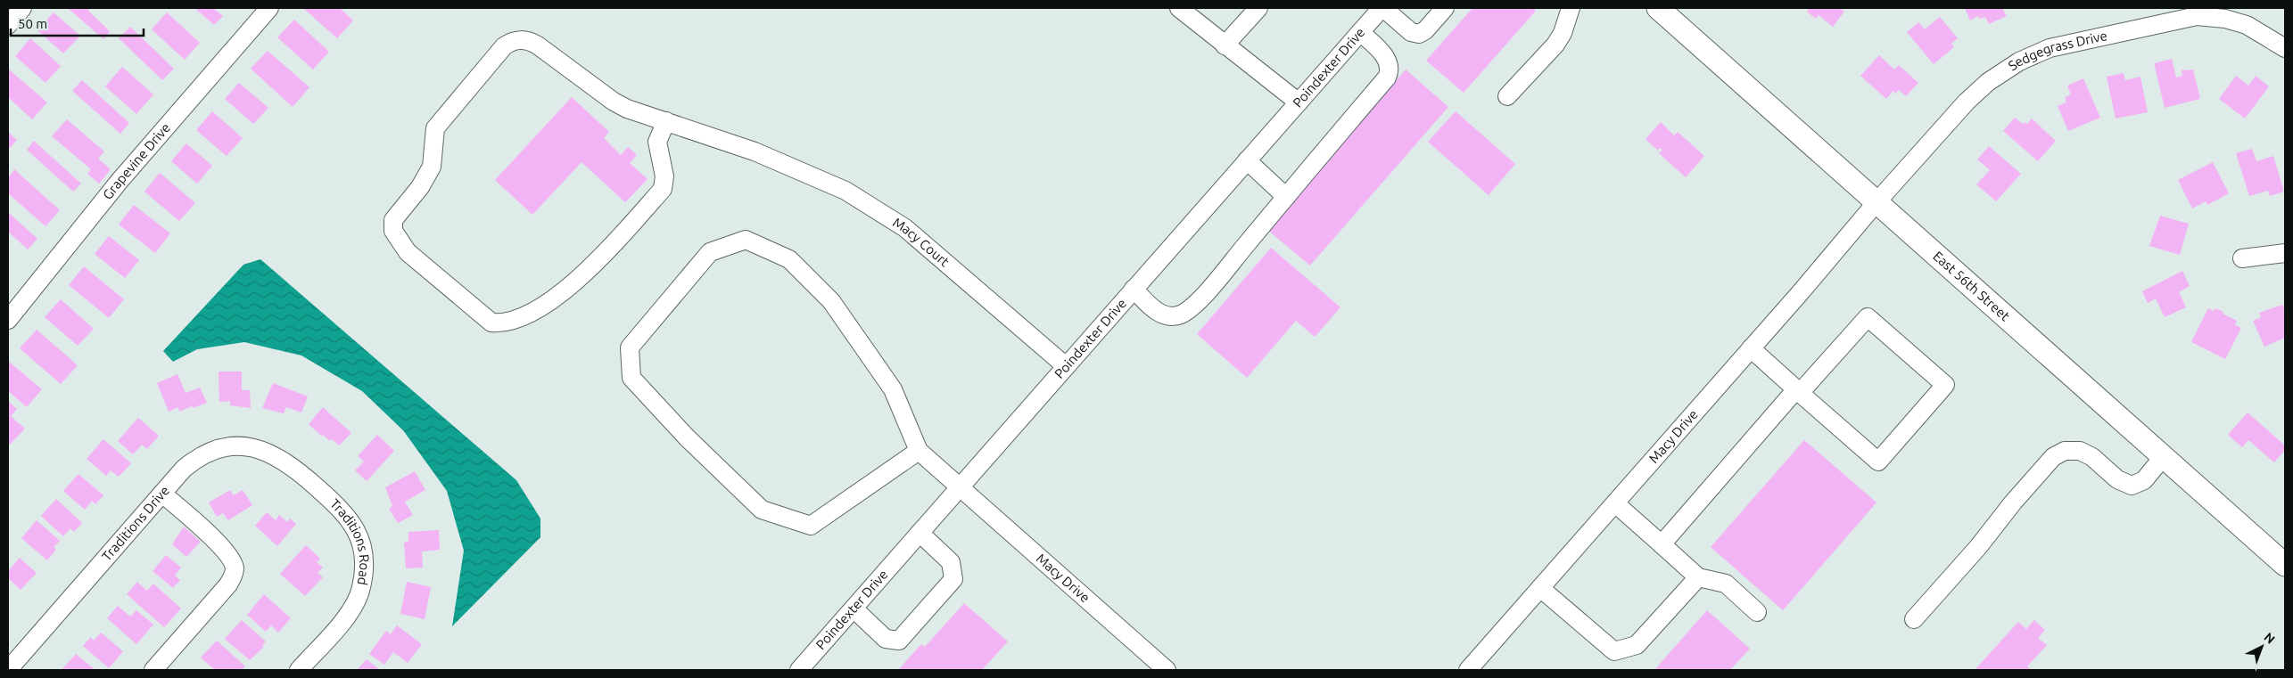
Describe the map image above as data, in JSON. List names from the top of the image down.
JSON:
{
  "streets": {
    "main road": ["East 56th Street"],
    "street": [
      "Sedgegrass Drive",
      "Poindexter Drive",
      "Grapevine Drive",
      "Macy Court",
      "Macy Drive",
      "Traditions Drive",
      "Traditions Road"
    ]
  },
  "crossings": [
    ["Sedgegrass Drive", "East 56th Street"],
    ["Sedgegrass Drive", "Macy Drive"],
    ["Poindexter Drive", "Macy Court"],
    ["Poindexter Drive", "Macy Drive"],
    ["East 56th Street", "Macy Drive"],
    ["Traditions Drive", "Traditions Road"]
  ],
  "scale_bar": "50 m",
  "north": "top right"
}
